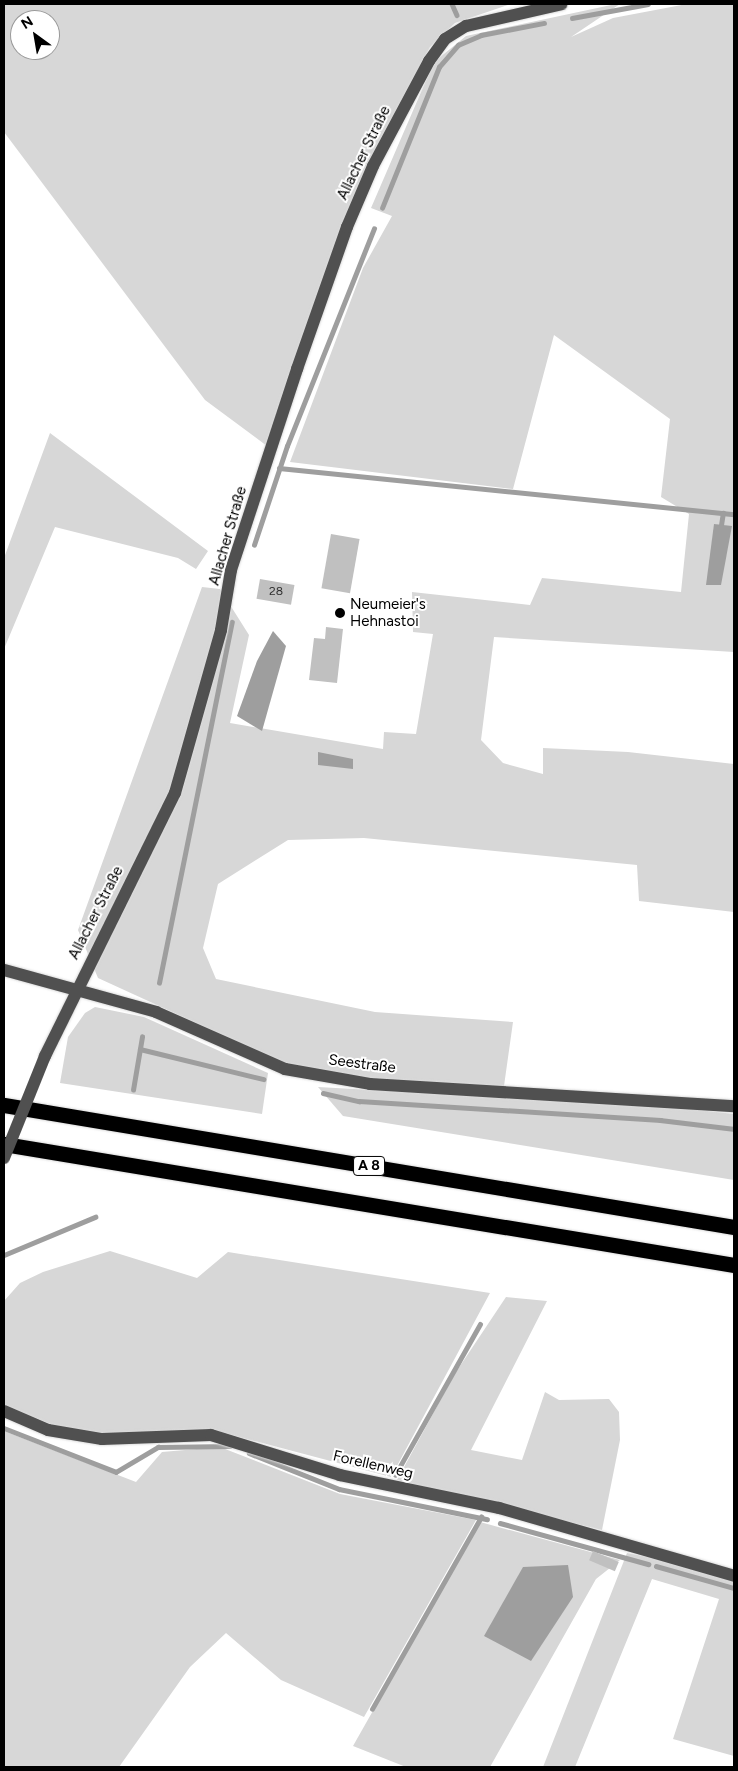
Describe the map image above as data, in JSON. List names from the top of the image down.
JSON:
{
  "streets": {
    "highway": ["A 8"],
    "street": ["Allacher Straße", "Seestraße", "Forellenweg"]
  },
  "crossings": [
    ["Allacher Straße", "Seestraße"]
  ],
  "places": ["Neumeier's Hehnastoi"],
  "house_numbers": ["28"],
  "north": "top left"
}
